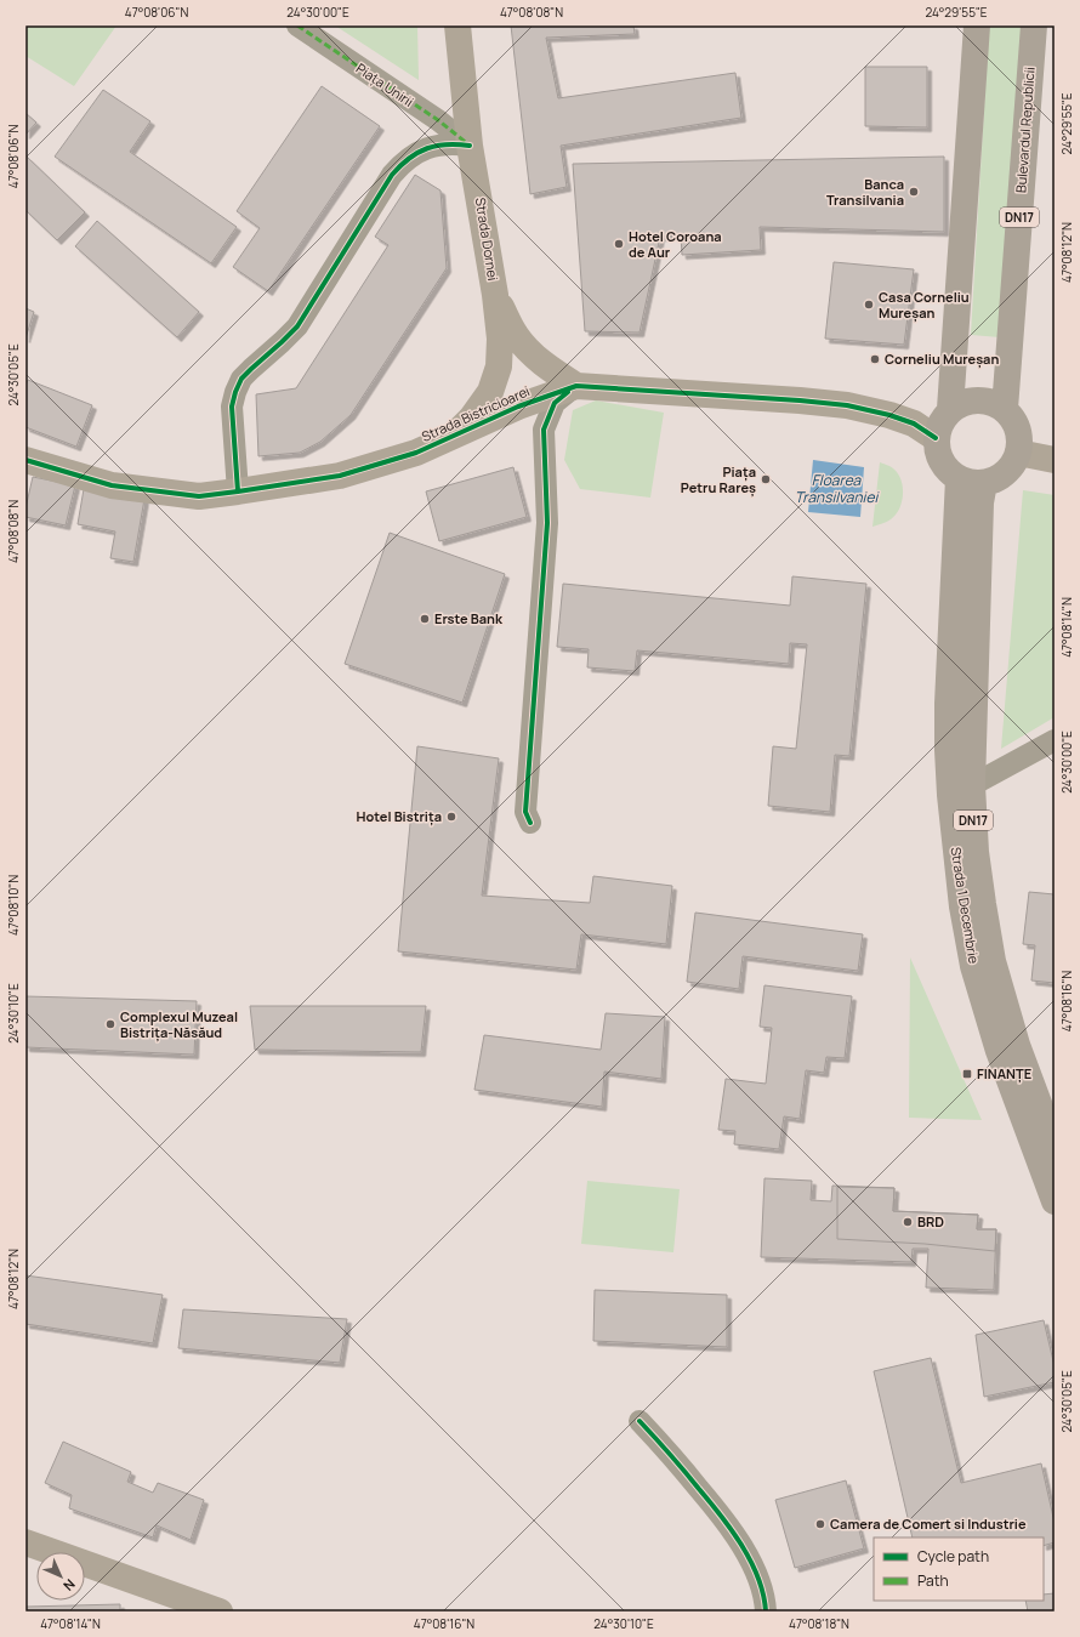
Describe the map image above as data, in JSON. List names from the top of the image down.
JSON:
{
  "streets": {
    "main road": ["Bulevardul Republicii", "DN17", "Strada 1 Decembrie"],
    "street": ["Piața Unirii", "Strada Dornei", "Strada Bistricioarei"]
  },
  "crossings": [
    ["Piața Unirii", "Strada Dornei"],
    ["Bulevardul Republicii", "Strada Bistricioarei"],
    ["Bulevardul Republicii", "Strada 1 Decembrie"],
    ["Strada Dornei", "Strada Bistricioarei"],
    ["Strada Bistricioarei", "Strada 1 Decembrie"]
  ],
  "water": ["Floarea Transilvaniei"],
  "places": {
    "other": [
      "Banca Transilvania",
      "Hotel Coroana de Aur",
      "Casa Corneliu Mureșan",
      "Corneliu Mureșan",
      "Piața Petru Rareș",
      "Erste Bank",
      "Hotel Bistrița",
      "Complexul Muzeal Bistrița-Năsăud",
      "BRD",
      "Camera de Comert si Industrie"
    ],
    "transit": ["FINANȚE"]
  },
  "legend": ["Cycle path", "Path"],
  "north": "bottom right",
  "coordinates": [
    "47°08'06\"N",
    "24°30'00\"E",
    "47°08'08\"N",
    "24°29'55\"E",
    "47°08'12\"N",
    "24°30'05\"E",
    "47°08'14\"N",
    "47°08'10\"N",
    "47°08'16\"N",
    "24°30'10\"E",
    "47°08'18\"N"
  ]
}
